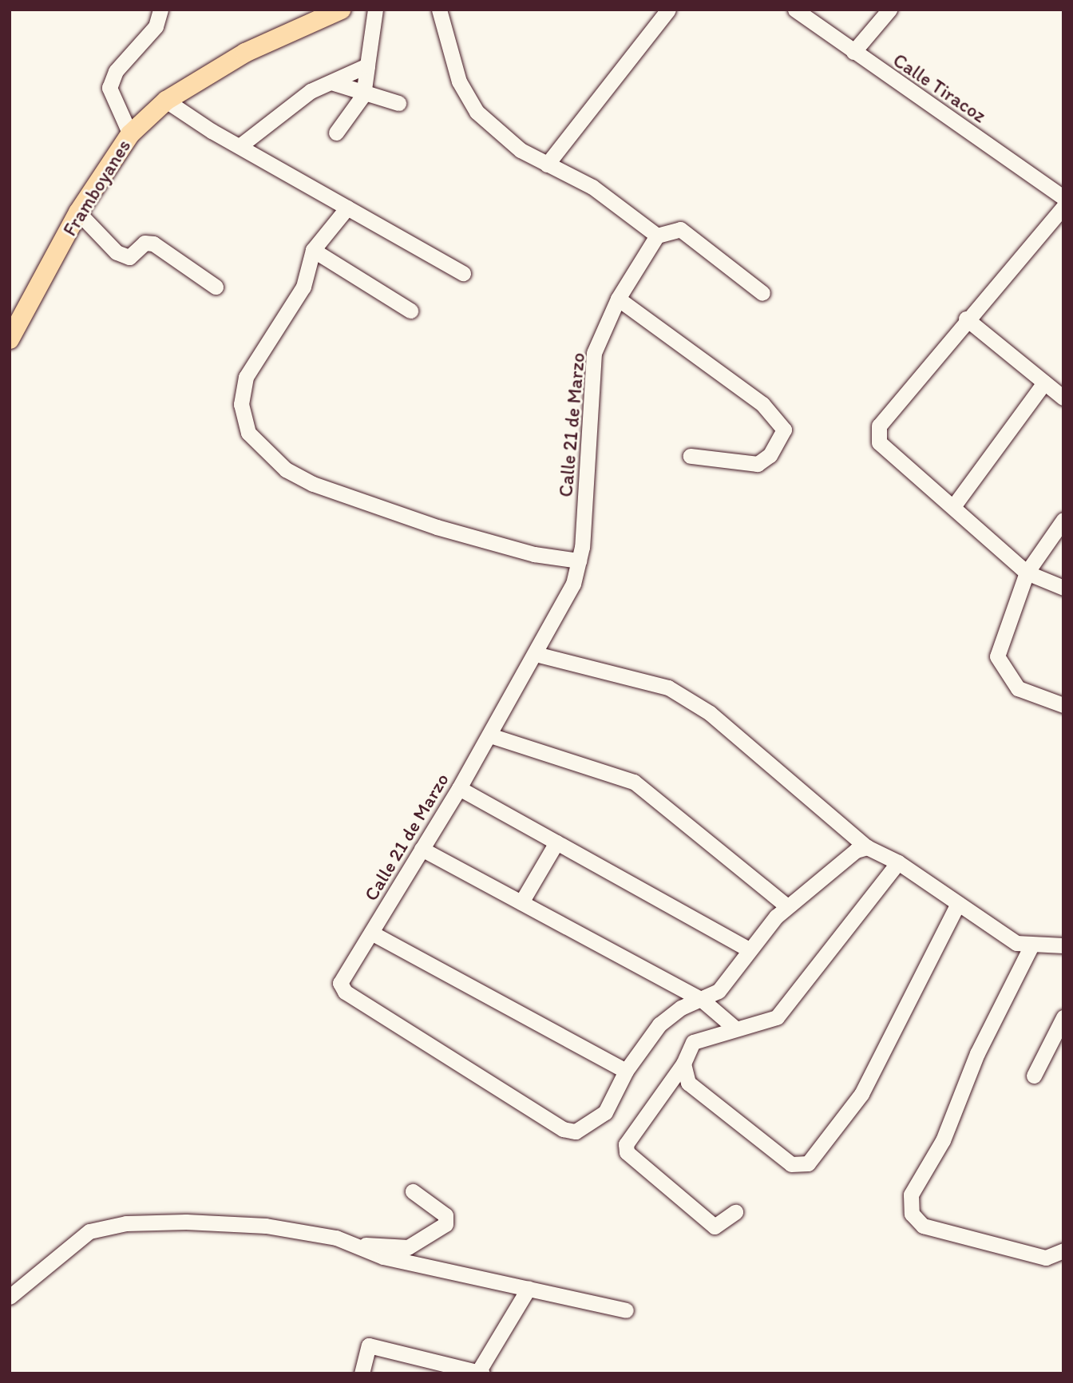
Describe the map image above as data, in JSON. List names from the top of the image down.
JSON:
{
  "streets": {
    "main road": ["Framboyanes"],
    "street": ["Calle Tiracoz", "Calle 21 de Marzo"]
  }
}
